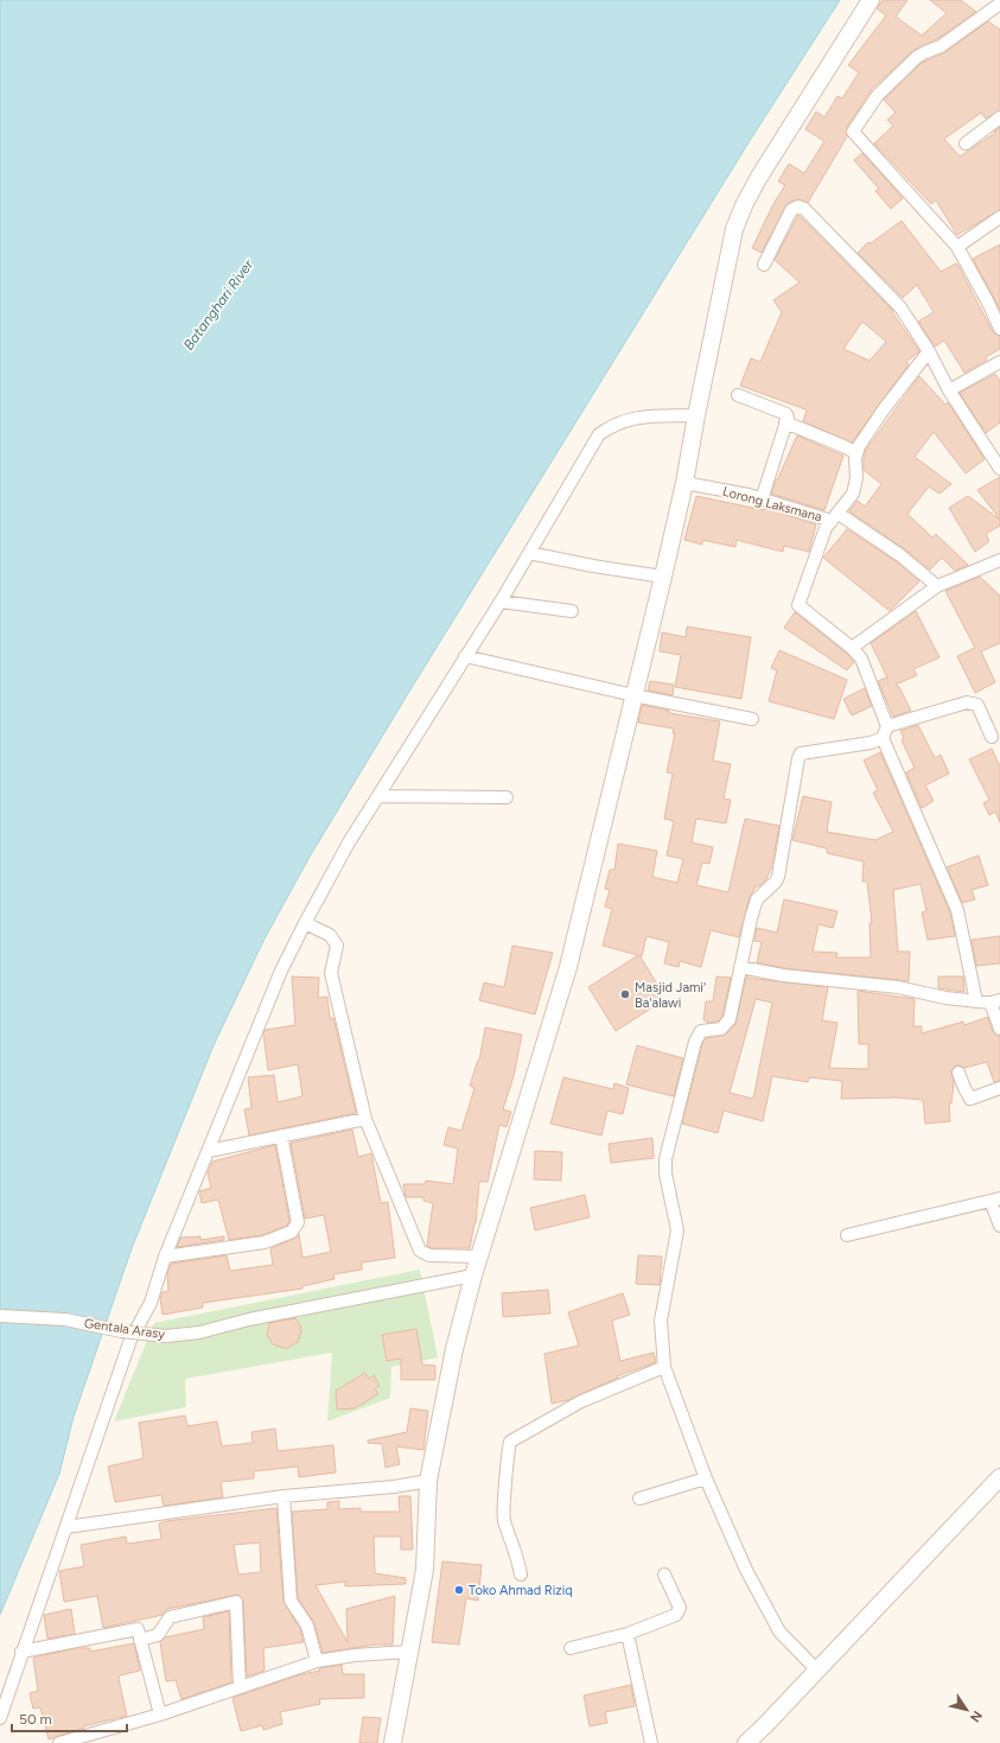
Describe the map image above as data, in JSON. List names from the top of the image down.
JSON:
{
  "streets": {
    "street": ["Lorong Laksmana", "Gentala Arasy"]
  },
  "water": ["Batanghari River"],
  "places": ["Masjid Jami' Ba'alawi", "Toko Ahmad Riziq"],
  "scale_bar": "50 m",
  "north": "bottom right"
}
